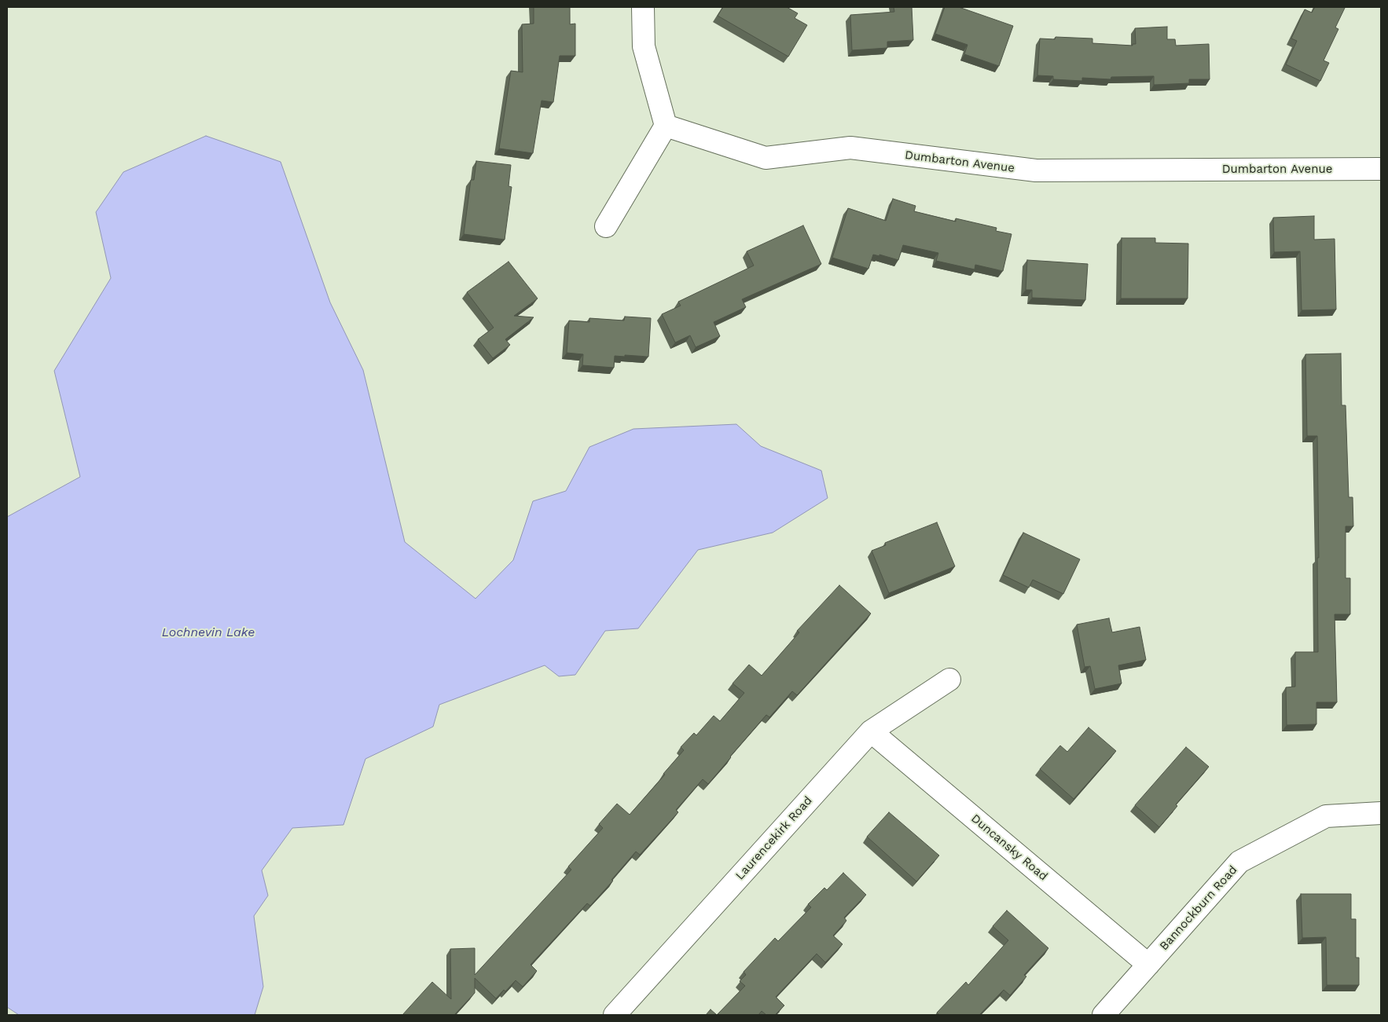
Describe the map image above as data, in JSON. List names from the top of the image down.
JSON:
{
  "streets": {
    "street": [
      "Dumbarton Avenue",
      "Laurencekirk Road",
      "Duncansky Road",
      "Bannockburn Road"
    ]
  },
  "crossings": [
    ["Laurencekirk Road", "Duncansky Road"],
    ["Duncansky Road", "Bannockburn Road"]
  ],
  "water": ["Lochnevin Lake"]
}
